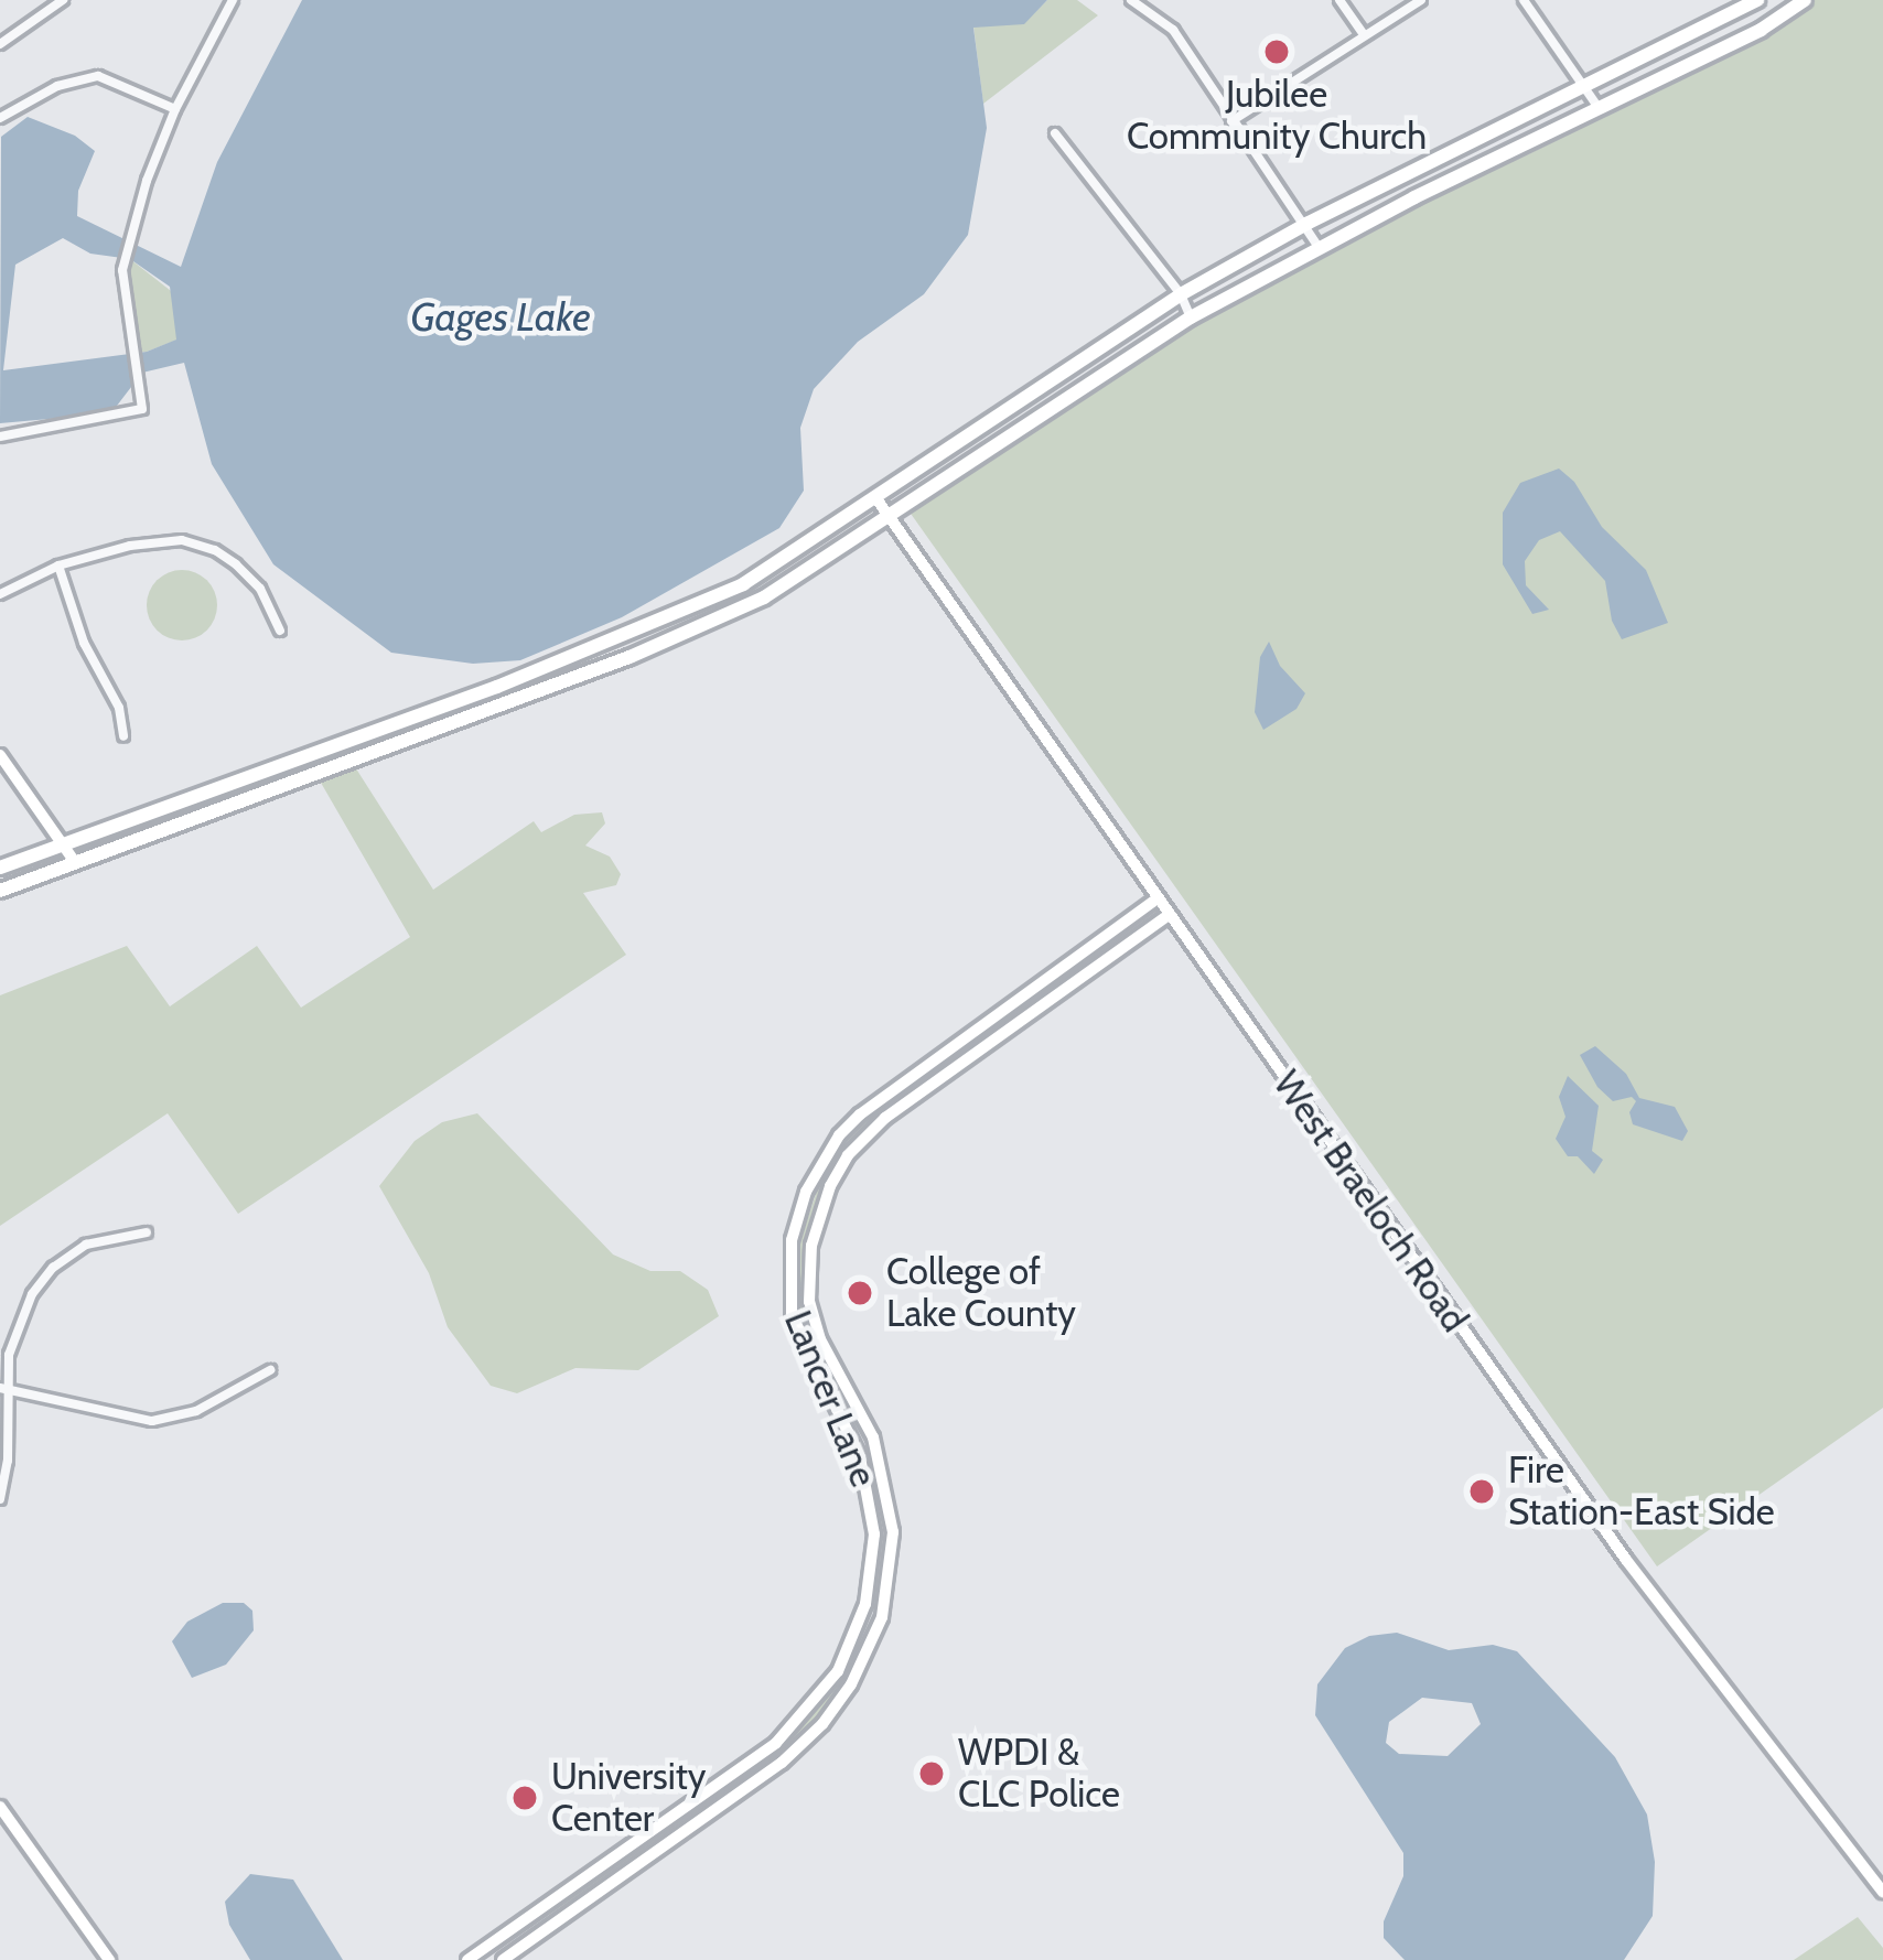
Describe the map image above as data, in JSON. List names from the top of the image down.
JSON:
{
  "streets": {
    "street": ["West Braeloch Road", "Lancer Lane"]
  },
  "crossings": [
    ["West Braeloch Road", "Lancer Lane"]
  ],
  "water": ["Gages Lake"],
  "places": [
    "Jubilee Community Church",
    "College of Lake County",
    "Fire Station-East Side",
    "WPDI & CLC Police",
    "University Center"
  ]
}
